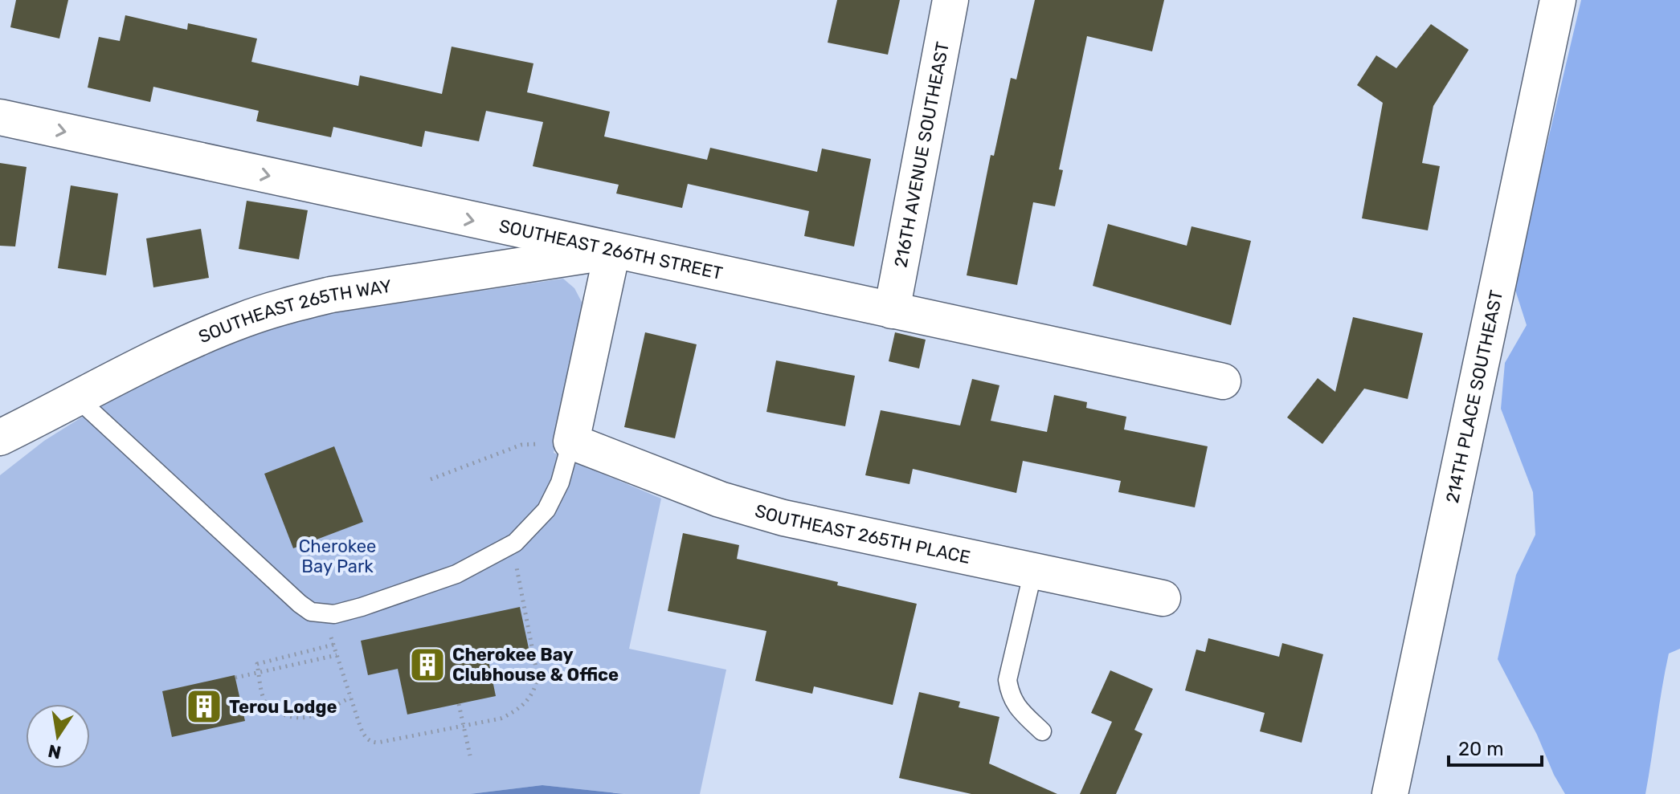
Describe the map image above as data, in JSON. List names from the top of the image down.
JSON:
{
  "streets": {
    "street": [
      "216TH AVENUE SOUTHEAST",
      "SOUTHEAST 266TH STREET",
      "SOUTHEAST 265TH WAY",
      "214TH PLACE SOUTHEAST",
      "SOUTHEAST 265TH PLACE"
    ]
  },
  "crossings": [
    ["216TH AVENUE SOUTHEAST", "SOUTHEAST 266TH STREET"],
    ["SOUTHEAST 266TH STREET", "SOUTHEAST 265TH WAY"]
  ],
  "one_way": ["SOUTHEAST 266TH STREET"],
  "parks": ["Cherokee Bay Park"],
  "places": {
    "building": ["Cherokee Bay Clubhouse & Office", "Terou Lodge"]
  },
  "scale_bar": "20 m",
  "north": "bottom"
}
